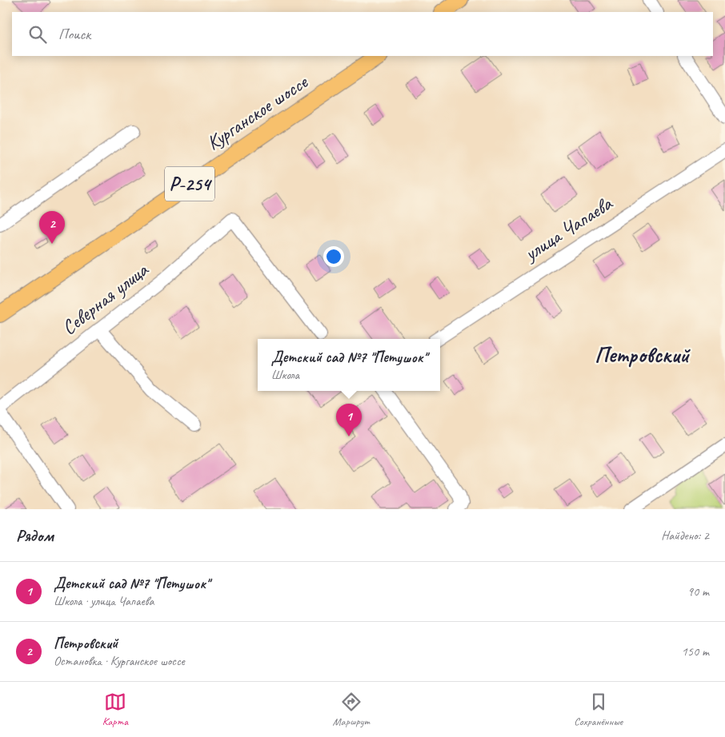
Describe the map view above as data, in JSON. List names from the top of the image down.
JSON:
{
  "streets": {
    "main road": ["Курганское шоссе", "Р-254"],
    "street": ["улица Чапаева", "Северная улица"]
  },
  "districts": ["Петровский"],
  "page": {
    "search": "Поиск",
    "pins": ["2", "1"],
    "popup": ["Детский сад №7 \"Петушок\"", "Школа"],
    "heading": ["Рядом", "Найдено: 2"],
    "list": [
      {
        "mark": "1",
        "name": "Детский сад №7 \"Петушок\"",
        "note": "Школа · улица Чапаева",
        "value": "90 m"
      },
      {
        "mark": "2",
        "name": "Петровский",
        "note": "Остановка · Курганское шоссе",
        "value": "150 m"
      }
    ],
    "nav": ["Карта", "Маршрут", "Сохранённые"]
  }
}
